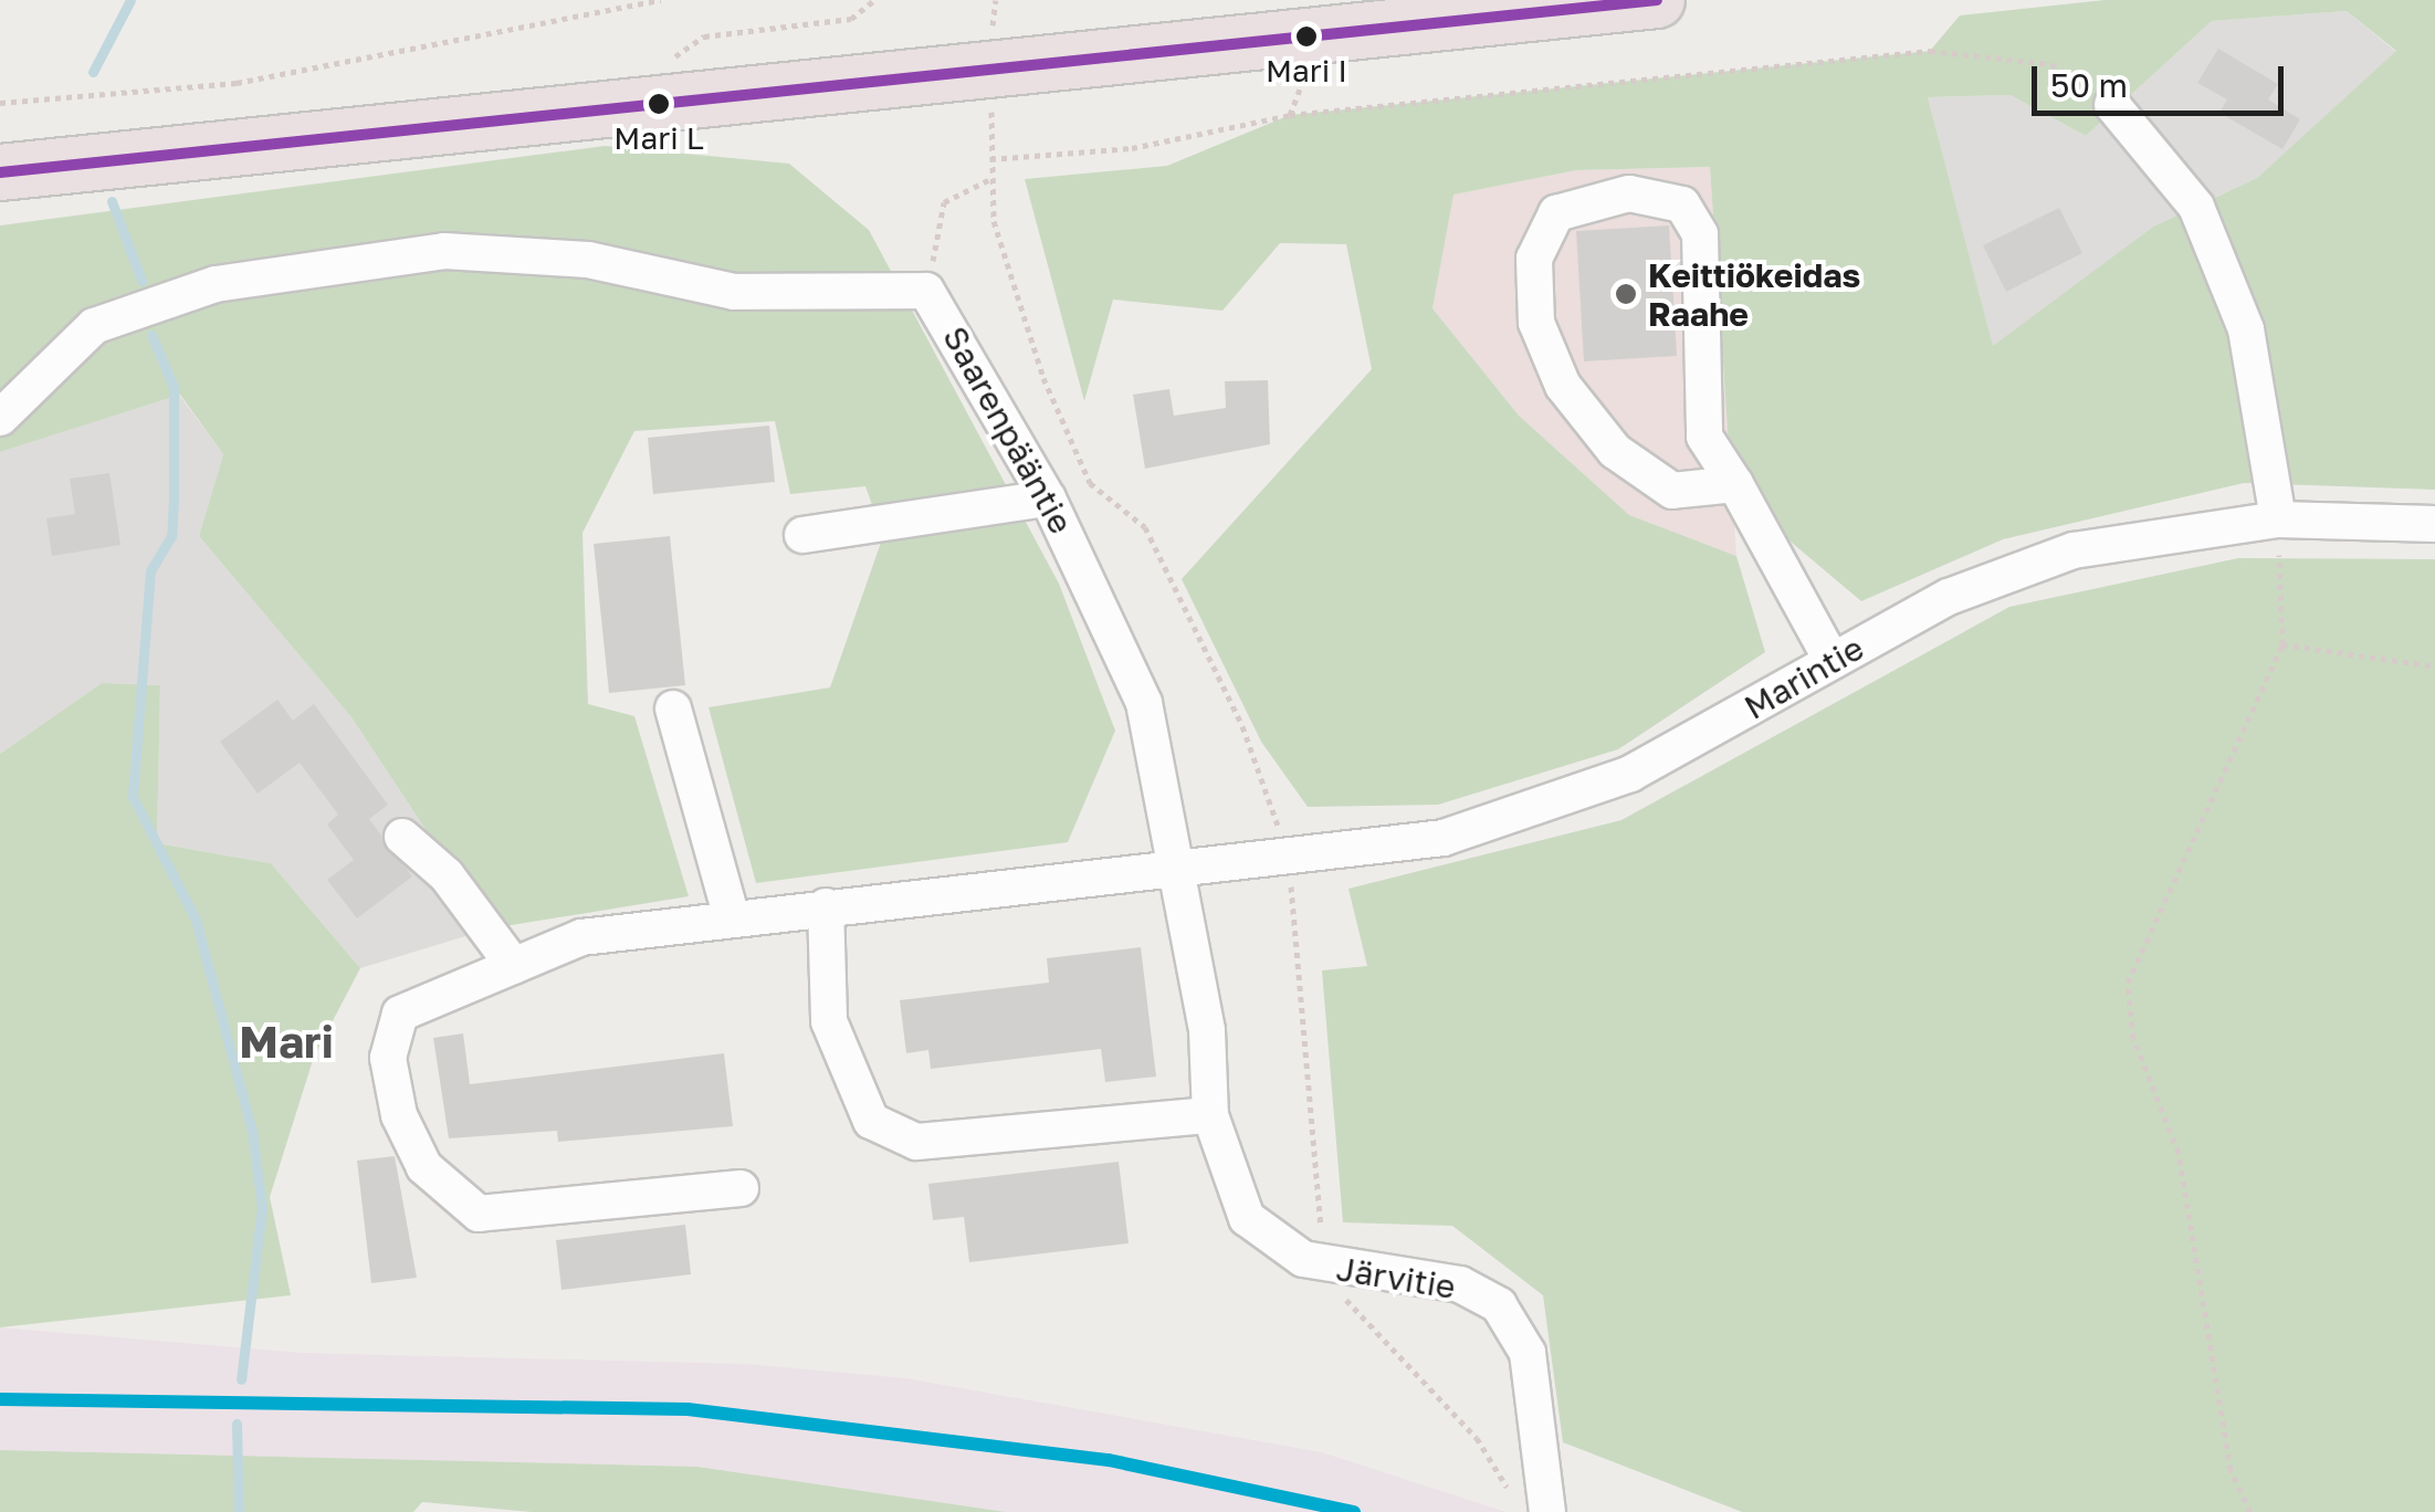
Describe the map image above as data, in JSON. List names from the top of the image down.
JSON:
{
  "streets": {
    "street": ["Saarenpääntie", "Marintie", "Järvitie"]
  },
  "crossings": [
    ["Saarenpääntie", "Marintie"],
    ["Saarenpääntie", "Järvitie"],
    ["Marintie", "Järvitie"]
  ],
  "districts": ["Mari"],
  "places": ["Mari I", "Mari L", "Keittiökeidas Raahe"],
  "scale_bar": "50 m"
}
